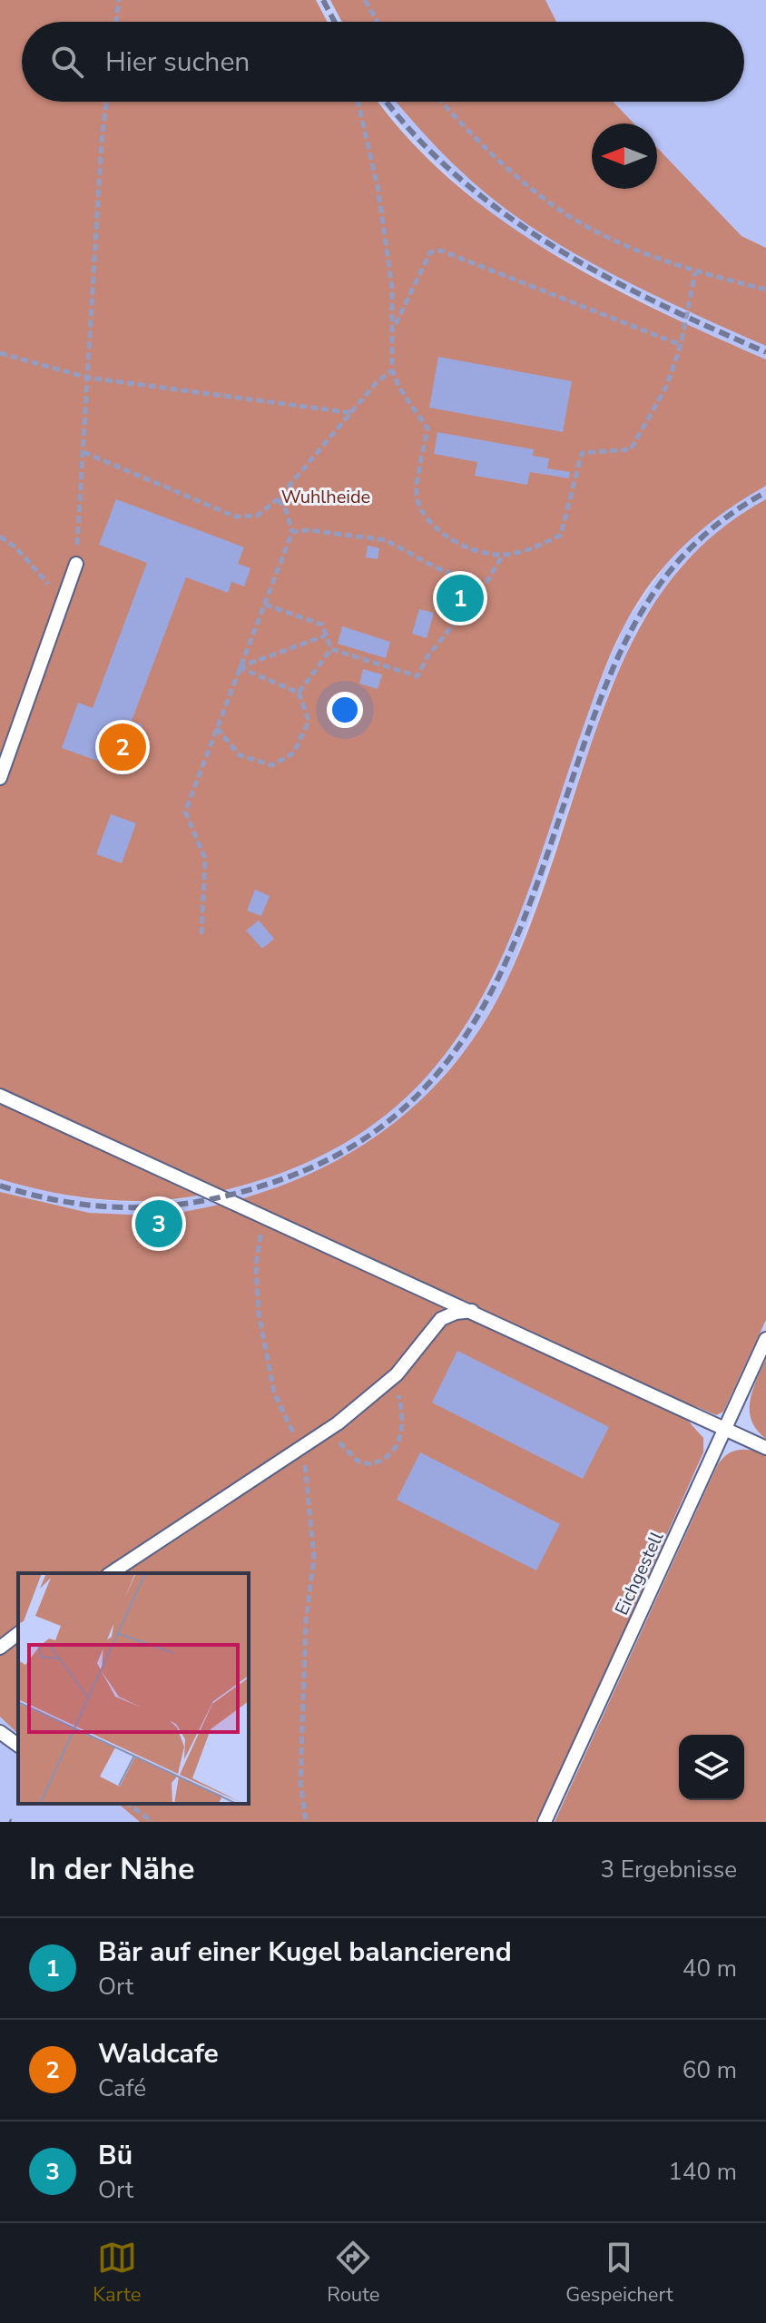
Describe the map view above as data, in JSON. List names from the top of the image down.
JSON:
{
  "streets": {
    "lane": ["Eichgestell"]
  },
  "parks": ["Wuhlheide"],
  "north": "left",
  "page": {
    "search": "Hier suchen",
    "pins": ["1", "2", "3"],
    "heading": ["In der Nähe", "3 Ergebnisse"],
    "list": [
      {
        "mark": "1",
        "name": "Bär auf einer Kugel balancierend",
        "note": "Ort",
        "value": "40 m"
      },
      {
        "mark": "2",
        "name": "Waldcafe",
        "note": "Café",
        "value": "60 m"
      },
      {
        "mark": "3",
        "name": "Bü",
        "note": "Ort",
        "value": "140 m"
      }
    ],
    "nav": ["Karte", "Route", "Gespeichert"]
  }
}
